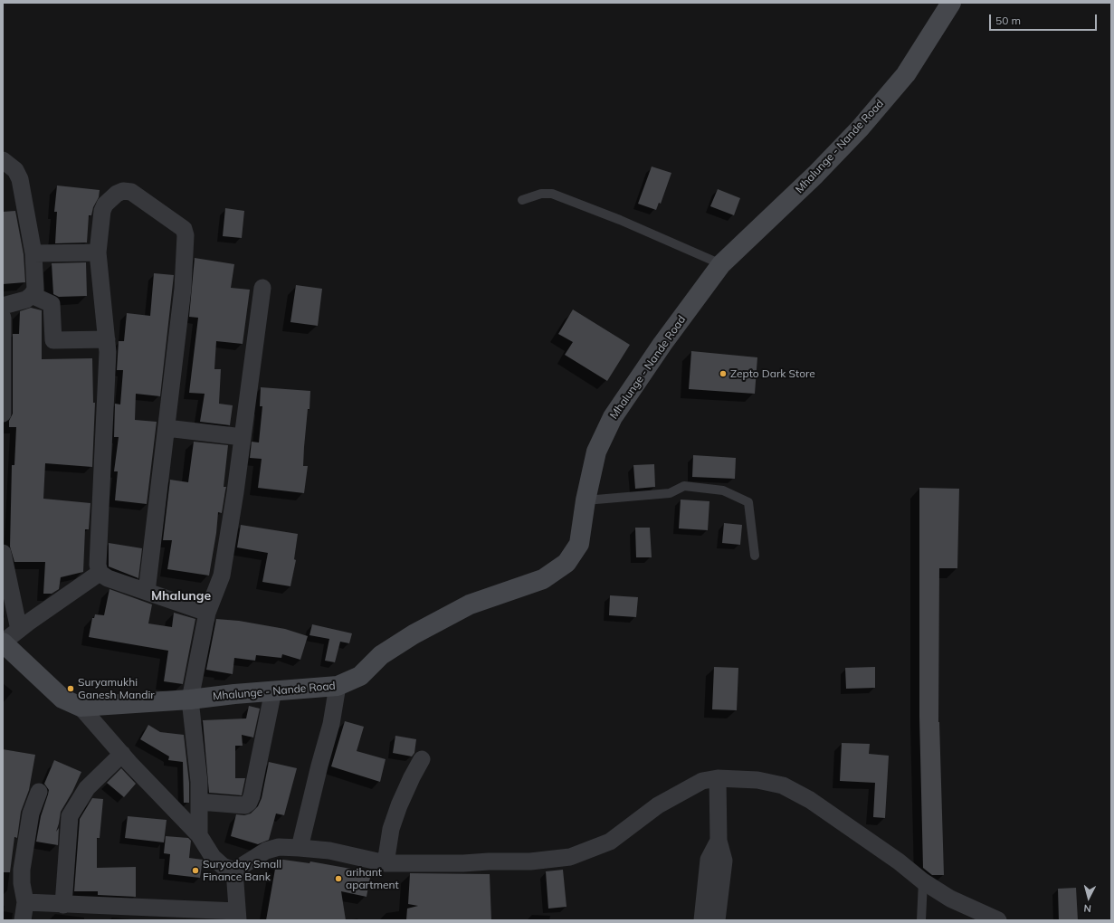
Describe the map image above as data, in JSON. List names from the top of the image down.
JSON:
{
  "streets": {
    "main road": ["Mhalunge - Nande Road"]
  },
  "districts": ["Mhalunge"],
  "places": [
    "Zepto Dark Store",
    "Suryamukhi Ganesh Mandir",
    "Suryoday Small Finance Bank",
    "arihant apartment"
  ],
  "scale_bar": "50 m",
  "north": "bottom"
}
